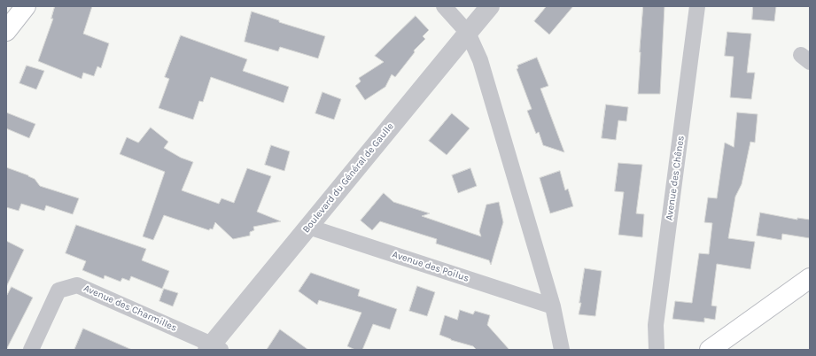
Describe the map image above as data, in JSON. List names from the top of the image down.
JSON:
{
  "streets": {
    "street": [
      "Boulevard du Général de Gaulle",
      "Avenue des Chênes",
      "Avenue des Poilus",
      "Avenue des Charmilles"
    ]
  },
  "crossings": [
    ["Boulevard du Général de Gaulle", "Avenue des Poilus"],
    ["Boulevard du Général de Gaulle", "Avenue des Charmilles"]
  ]
}
